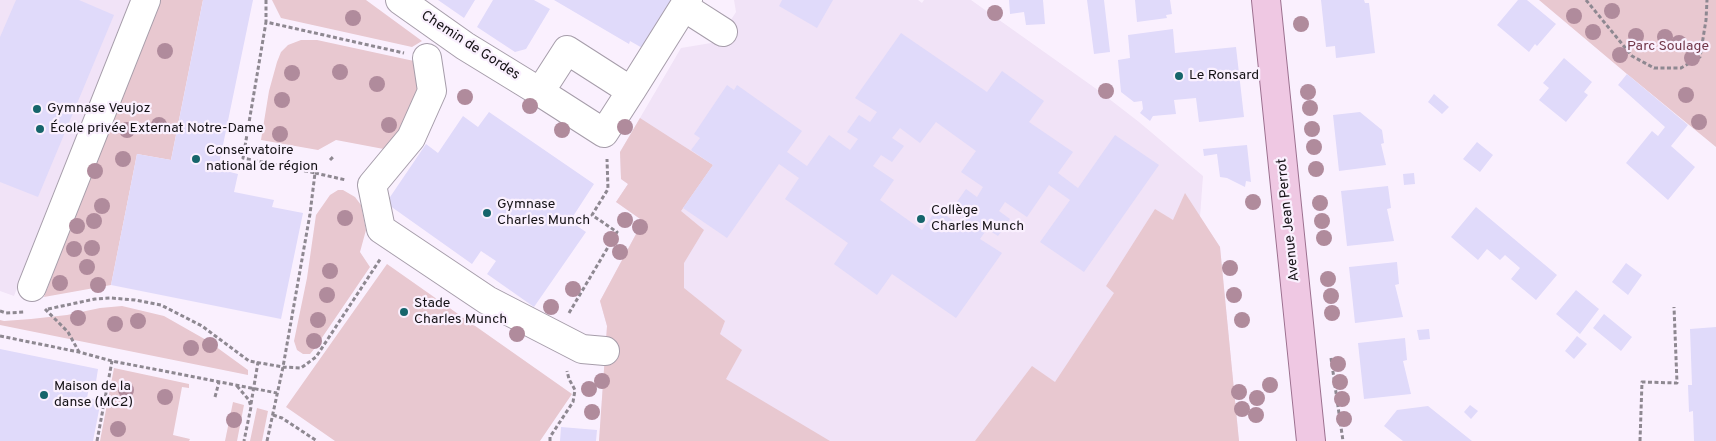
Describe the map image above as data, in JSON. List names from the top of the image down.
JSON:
{
  "streets": {
    "main road": ["Avenue Jean Perrot"],
    "street": ["Chemin de Gordes"]
  },
  "parks": ["Parc Soulage"],
  "places": [
    "Le Ronsard",
    "Gymnase Veujoz",
    "École privée Externat Notre-Dame",
    "Conservatoire national de région",
    "Gymnase Charles Munch",
    "Collège Charles Munch",
    "Stade Charles Munch",
    "Maison de la danse (MC2)"
  ]
}
